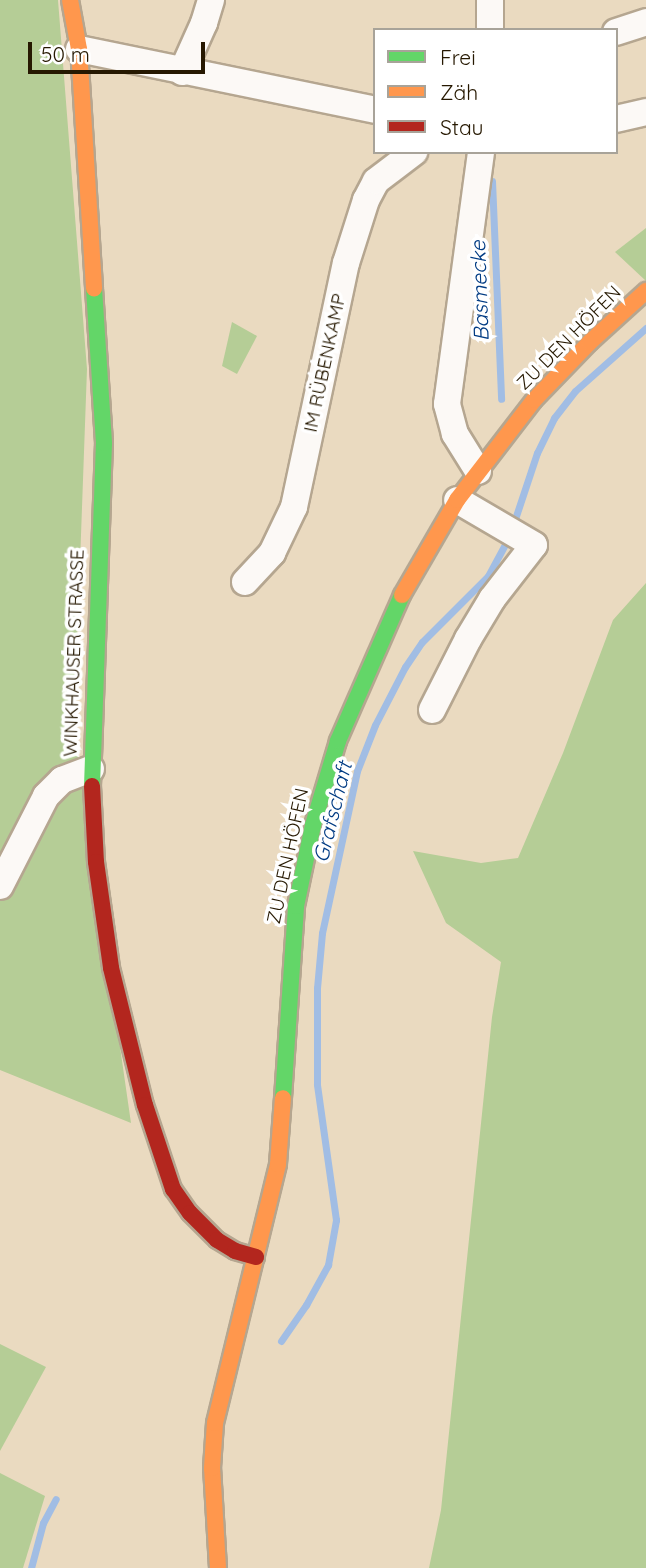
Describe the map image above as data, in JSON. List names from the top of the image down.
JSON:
{
  "streets": {
    "street": ["ZU DEN HÖFEN", "IM RÜBENKAMP", "WINKHAUSER STRASSE"]
  },
  "crossings": [
    ["ZU DEN HÖFEN", "WINKHAUSER STRASSE"]
  ],
  "water": ["Basmecke", "Grafschaft"],
  "legend": ["Frei", "Zäh", "Stau"],
  "scale_bar": "50 m"
}
